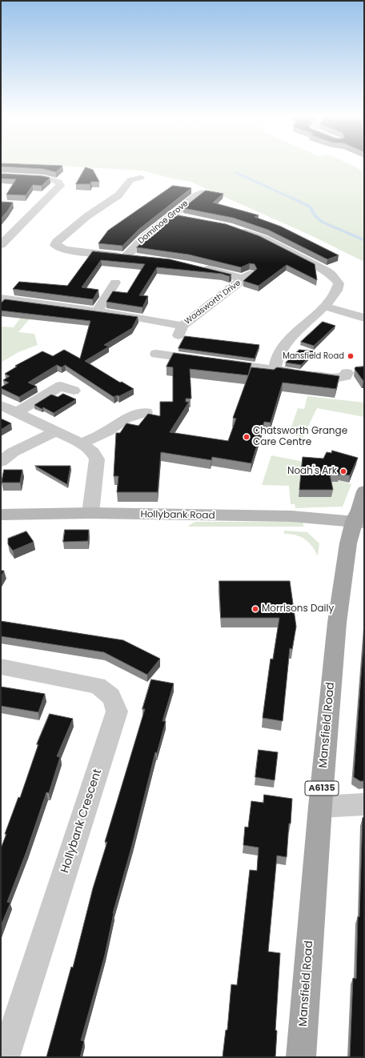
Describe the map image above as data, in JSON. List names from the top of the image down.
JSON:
{
  "streets": {
    "main road": ["Hollybank Road", "Mansfield Road", "A6135"],
    "street": ["Dominoe Grove", "Wadsworth Drive", "Hollybank Crescent"]
  },
  "crossings": [
    ["Hollybank Road", "Mansfield Road"]
  ],
  "places": [
    "Mansfield Road",
    "Chatsworth Grange Care Centre",
    "Noah's Ark",
    "Morrisons Daily"
  ]
}
